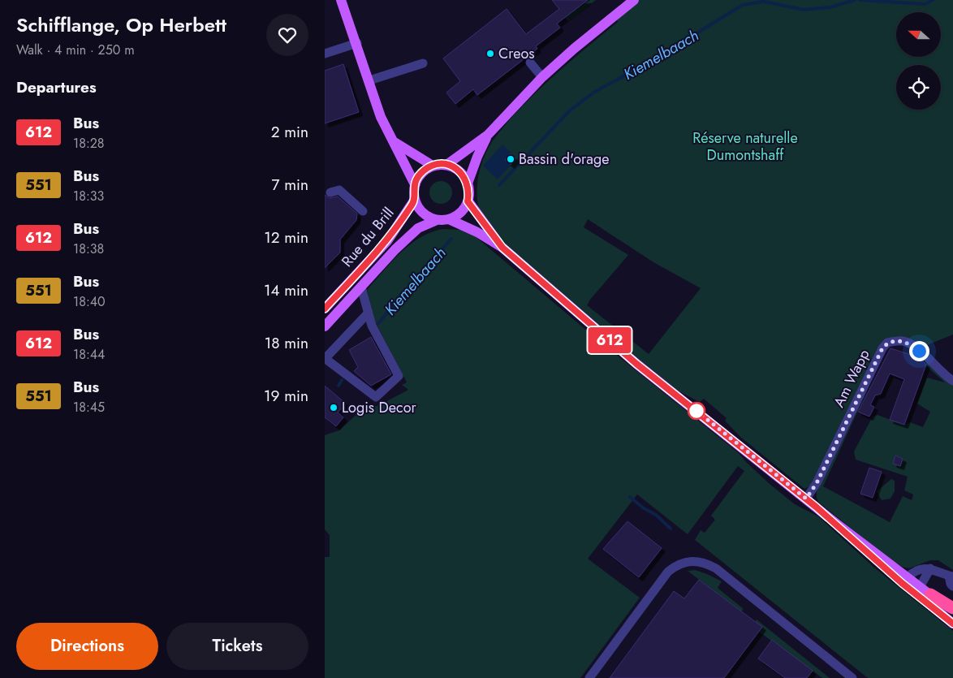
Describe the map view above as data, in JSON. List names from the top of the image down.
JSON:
{
  "streets": {
    "main road": ["Rue du Brill"],
    "street": ["Am Wapp"]
  },
  "water": ["Kiemelbaach"],
  "parks": ["Réserve naturelle Dumontshaff"],
  "places": ["Creos", "Bassin d'orage", "Logis Decor"],
  "lines": ["bus line 612"],
  "north": "left",
  "page": {
    "heading": [
      ["Schifflange, Op Herbett", "Walk · 4 min · 250 m"],
      "Departures"
    ],
    "on_map": "612",
    "list": [
      {
        "mark": "612",
        "name": "Bus",
        "note": "18:28",
        "value": "2 min"
      },
      {
        "mark": "551",
        "name": "Bus",
        "note": "18:33",
        "value": "7 min"
      },
      {
        "mark": "612",
        "name": "Bus",
        "note": "18:38",
        "value": "12 min"
      },
      {
        "mark": "551",
        "name": "Bus",
        "note": "18:40",
        "value": "14 min"
      },
      {
        "mark": "612",
        "name": "Bus",
        "note": "18:44",
        "value": "18 min"
      },
      {
        "mark": "551",
        "name": "Bus",
        "note": "18:45",
        "value": "19 min"
      }
    ],
    "buttons": ["Directions", "Tickets"]
  }
}
